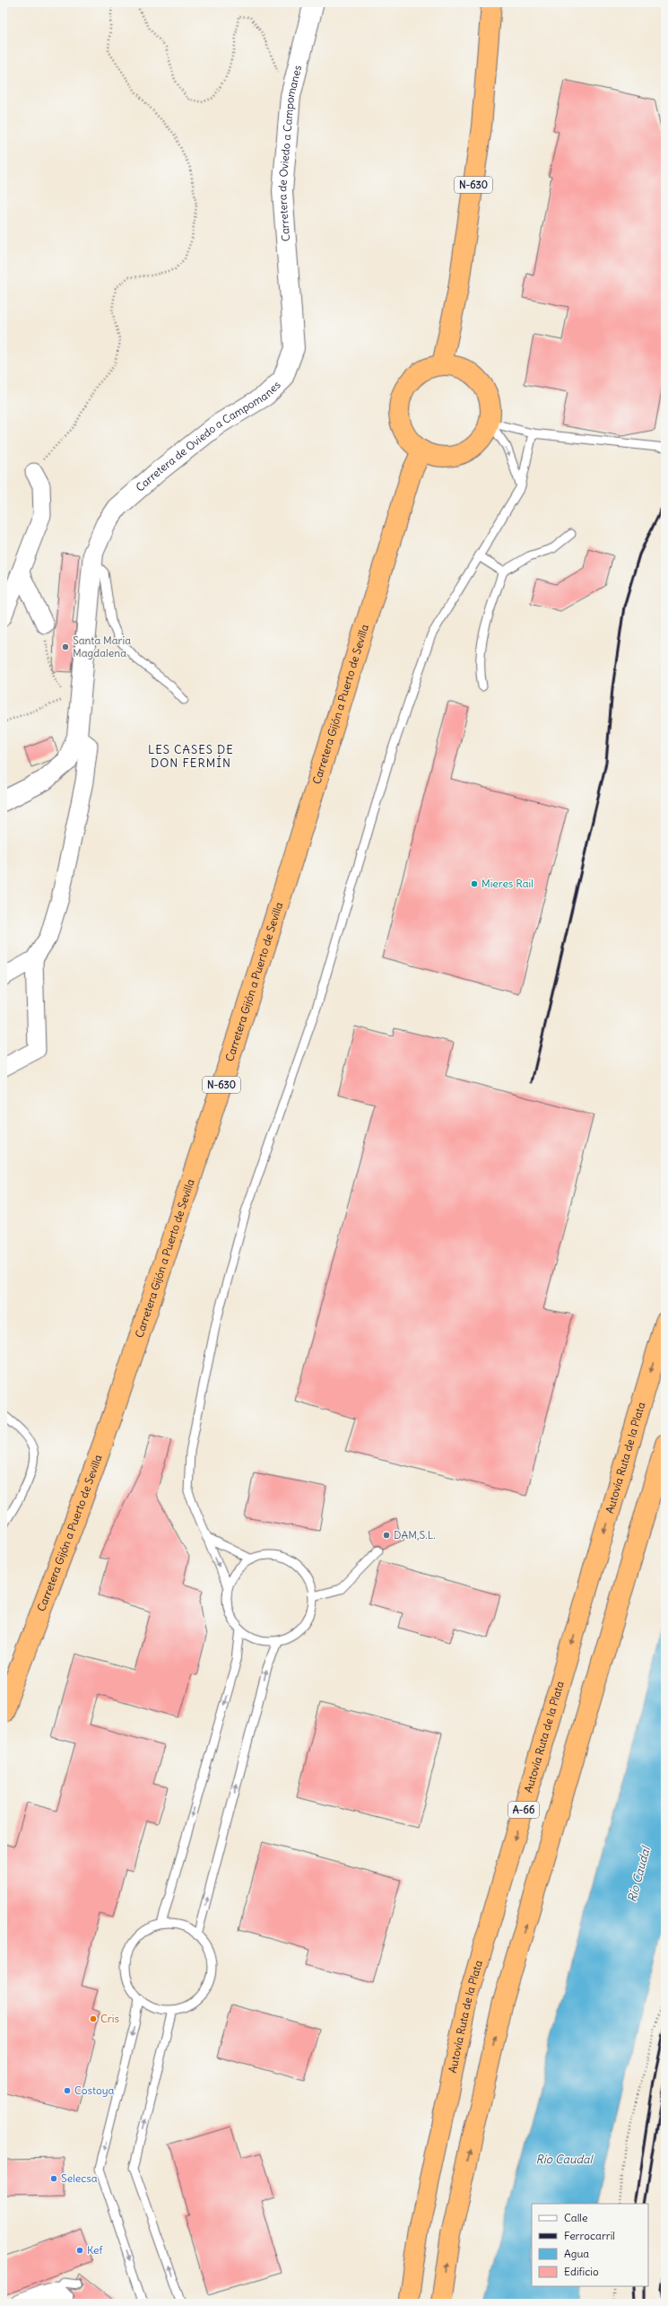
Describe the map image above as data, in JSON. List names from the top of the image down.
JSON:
{
  "streets": {
    "highway": [
      "N-630",
      "Carretera Gijón a Puerto de Sevilla",
      "Autovía Ruta de la Plata",
      "A-66"
    ],
    "street": ["Carretera de Oviedo a Campomanes"]
  },
  "crossings": [
    ["N-630", "Carretera Gijón a Puerto de Sevilla"]
  ],
  "districts": ["LES CASES DE DON FERMÍN"],
  "water": ["Río Caudal"],
  "places": [
    "Santa Maria Magdalena",
    "Mieres Rail",
    "DAM,S.L.",
    "Cris",
    "Costoya",
    "Selecsa",
    "Kef"
  ],
  "legend": [
    "Calle",
    "Ferrocarril",
    "Agua",
    "Edificio"
  ]
}
